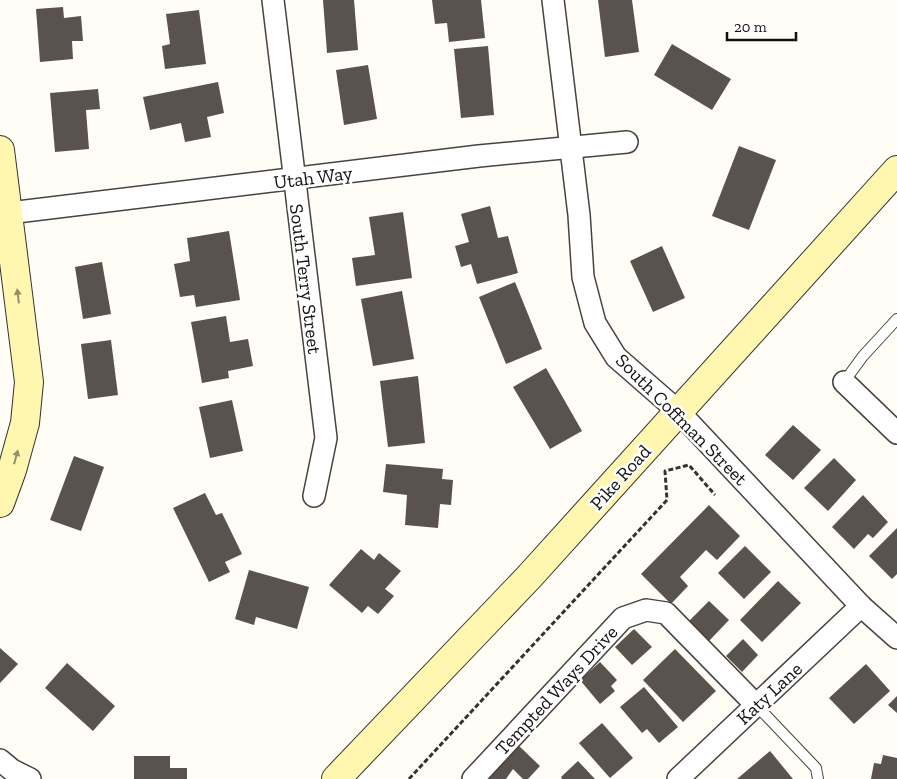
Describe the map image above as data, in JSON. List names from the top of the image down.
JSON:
{
  "streets": {
    "main road": ["Pike Road"],
    "street": [
      "Utah Way",
      "South Terry Street",
      "South Coffman Street",
      "Tempted Ways Drive",
      "Katy Lane"
    ]
  },
  "crossings": [
    ["Utah Way", "South Terry Street"],
    ["Utah Way", "South Coffman Street"],
    ["South Coffman Street", "Pike Road"],
    ["South Coffman Street", "Katy Lane"],
    ["Tempted Ways Drive", "Katy Lane"]
  ],
  "scale_bar": "20 m"
}
